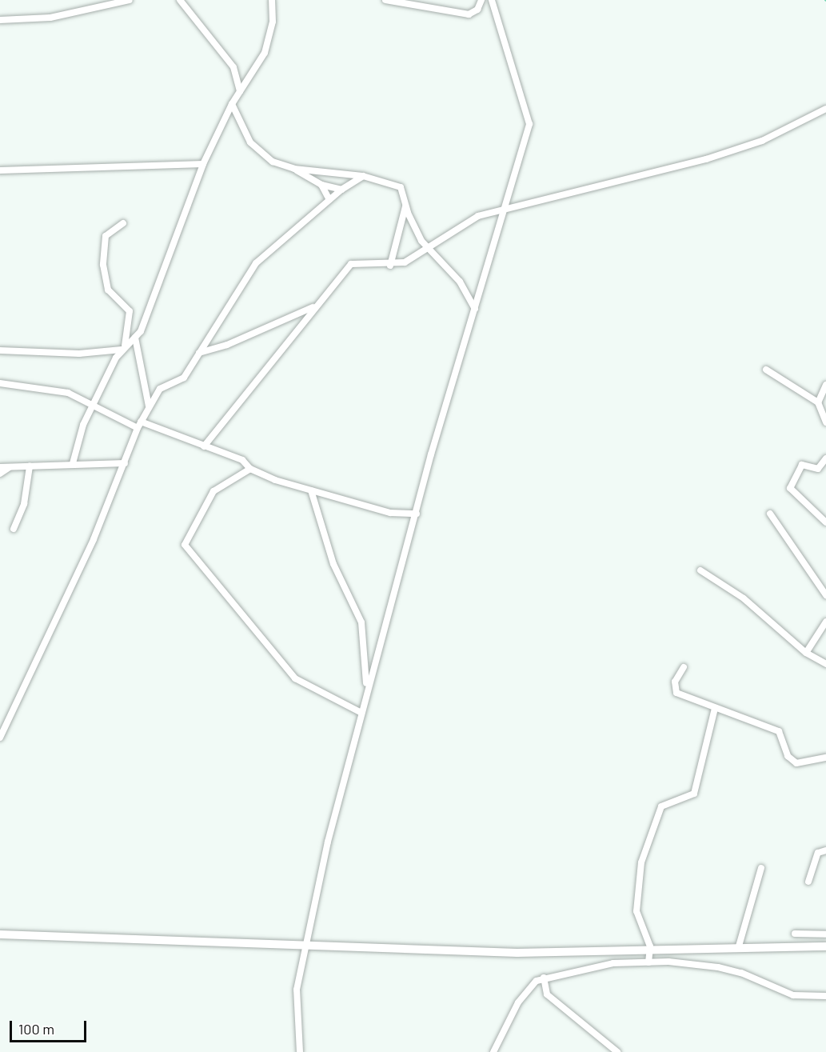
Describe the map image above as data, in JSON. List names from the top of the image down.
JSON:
{
  "scale_bar": "100 m"
}
